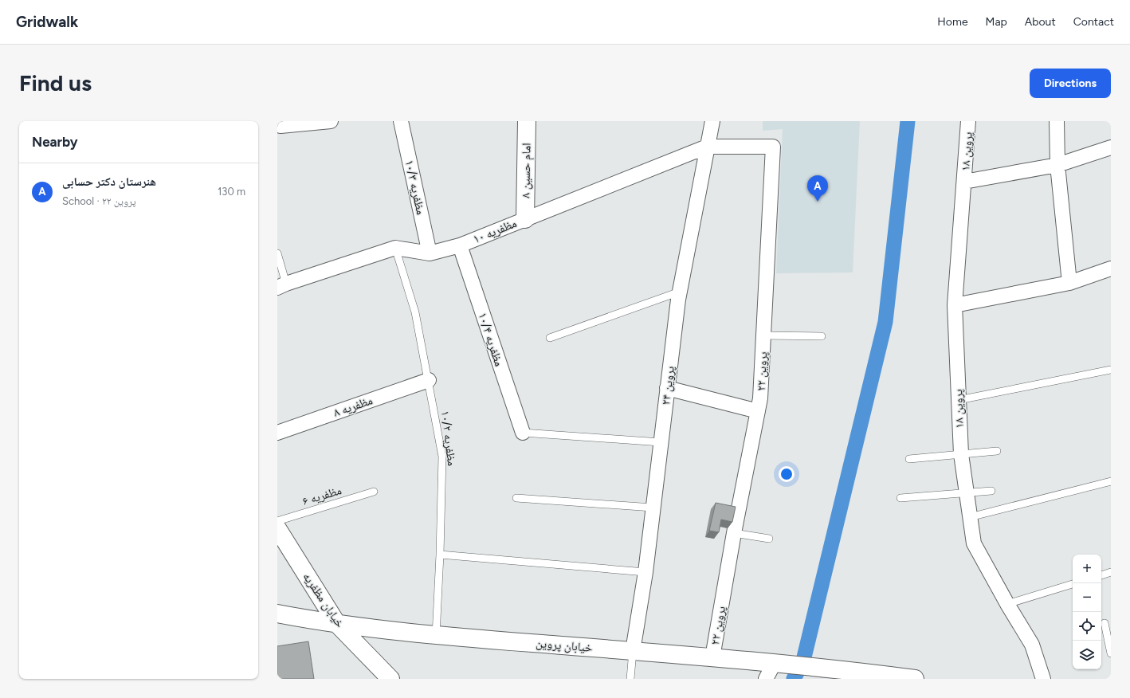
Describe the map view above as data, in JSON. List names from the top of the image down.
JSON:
{
  "streets": {
    "street": [
      "پروین ۱۸",
      "امام حسین ۸",
      "مظفریه ۱۰/۳",
      "مظفریه ۱۰",
      "مظفریه ۱۰/۴",
      "پروین ۲۲",
      "پروین ۲۴",
      "مظفریه ۸",
      "خیابان مظفریه",
      "خیابان پروین"
    ],
    "lane": ["مظفریه ۱۰/۲", "مظفریه ۶"]
  },
  "crossings": [
    ["امام حسین ۸", "مظفریه ۱۰"],
    ["مظفریه ۱۰/۳", "مظفریه ۱۰"],
    ["مظفریه ۱۰", "مظفریه ۱۰/۴"],
    ["مظفریه ۱۰", "پروین ۲۲"],
    ["مظفریه ۱۰", "پروین ۲۴"],
    ["مظفریه ۱۰", "مظفریه ۱۰/۲"],
    ["پروین ۲۲", "پروین ۲۴"],
    ["پروین ۲۲", "خیابان پروین"],
    ["پروین ۲۴", "خیابان پروین"],
    ["مظفریه ۸", "مظفریه ۱۰/۲"],
    ["مظفریه ۱۰/۲", "خیابان پروین"],
    ["خیابان مظفریه", "خیابان پروین"]
  ],
  "page": {
    "header": "Gridwalk",
    "nav": [
      "Home",
      "Map",
      "About",
      "Contact"
    ],
    "buttons": "Directions",
    "title": "Find us",
    "heading": "Nearby",
    "list": [
      {
        "mark": "A",
        "name": "هنرستان دکتر حسابی",
        "note": "School · پروین ۲۲",
        "value": "130 m"
      }
    ],
    "pins": "A",
    "map_buttons": ["+", "−"]
  }
}
